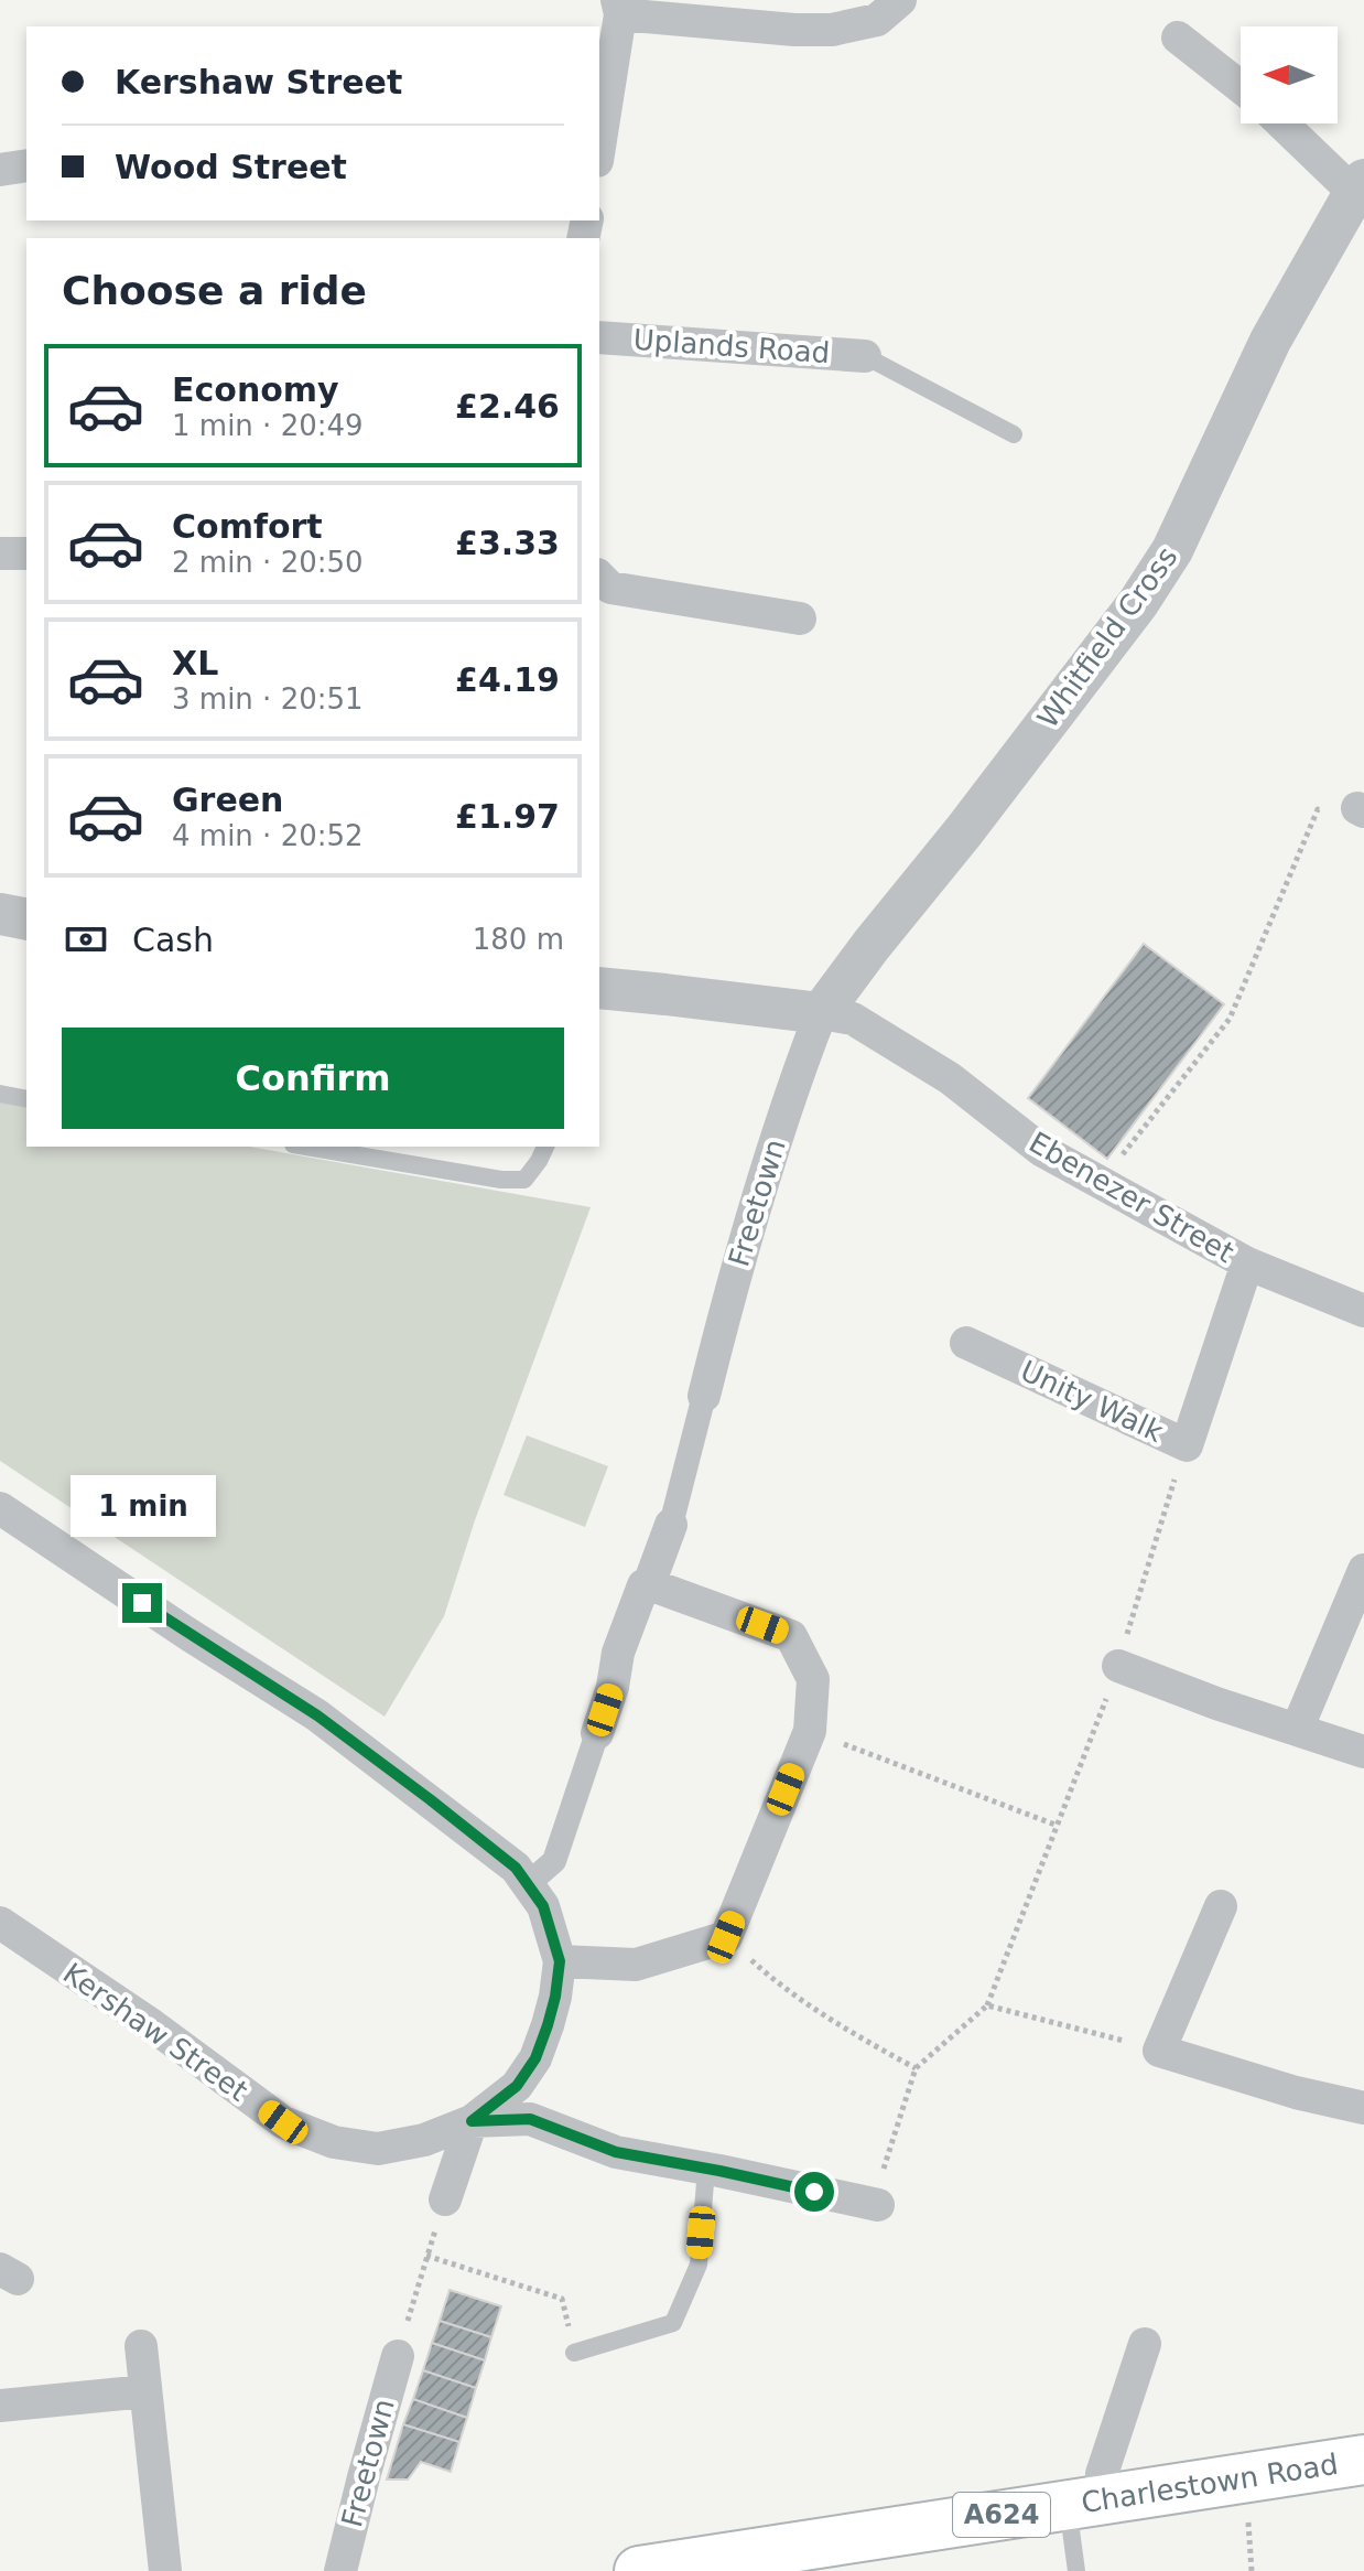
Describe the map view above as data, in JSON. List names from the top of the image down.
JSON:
{
  "streets": {
    "main road": ["Charlestown Road", "A624"],
    "street": [
      "Uplands Road",
      "Whitfield Cross",
      "Ebenezer Street",
      "Freetown",
      "Unity Walk",
      "Kershaw Street"
    ]
  },
  "crossings": [
    ["Whitfield Cross", "Ebenezer Street"],
    ["Whitfield Cross", "Freetown"],
    ["Ebenezer Street", "Freetown"],
    ["Ebenezer Street", "Unity Walk"]
  ],
  "north": "left",
  "page": {
    "banner": ["Kershaw Street", "Wood Street"],
    "heading": "Choose a ride",
    "list": [
      {
        "name": "Economy",
        "note": "1 min · 20:49",
        "value": "£2.46"
      },
      {
        "name": "Comfort",
        "note": "2 min · 20:50",
        "value": "£3.33"
      },
      {
        "name": "XL",
        "note": "3 min · 20:51",
        "value": "£4.19"
      },
      {
        "name": "Green",
        "note": "4 min · 20:52",
        "value": "£1.97"
      }
    ],
    "pay": ["Cash", "180 m"],
    "buttons": "Confirm",
    "bubble": "1 min"
  }
}
